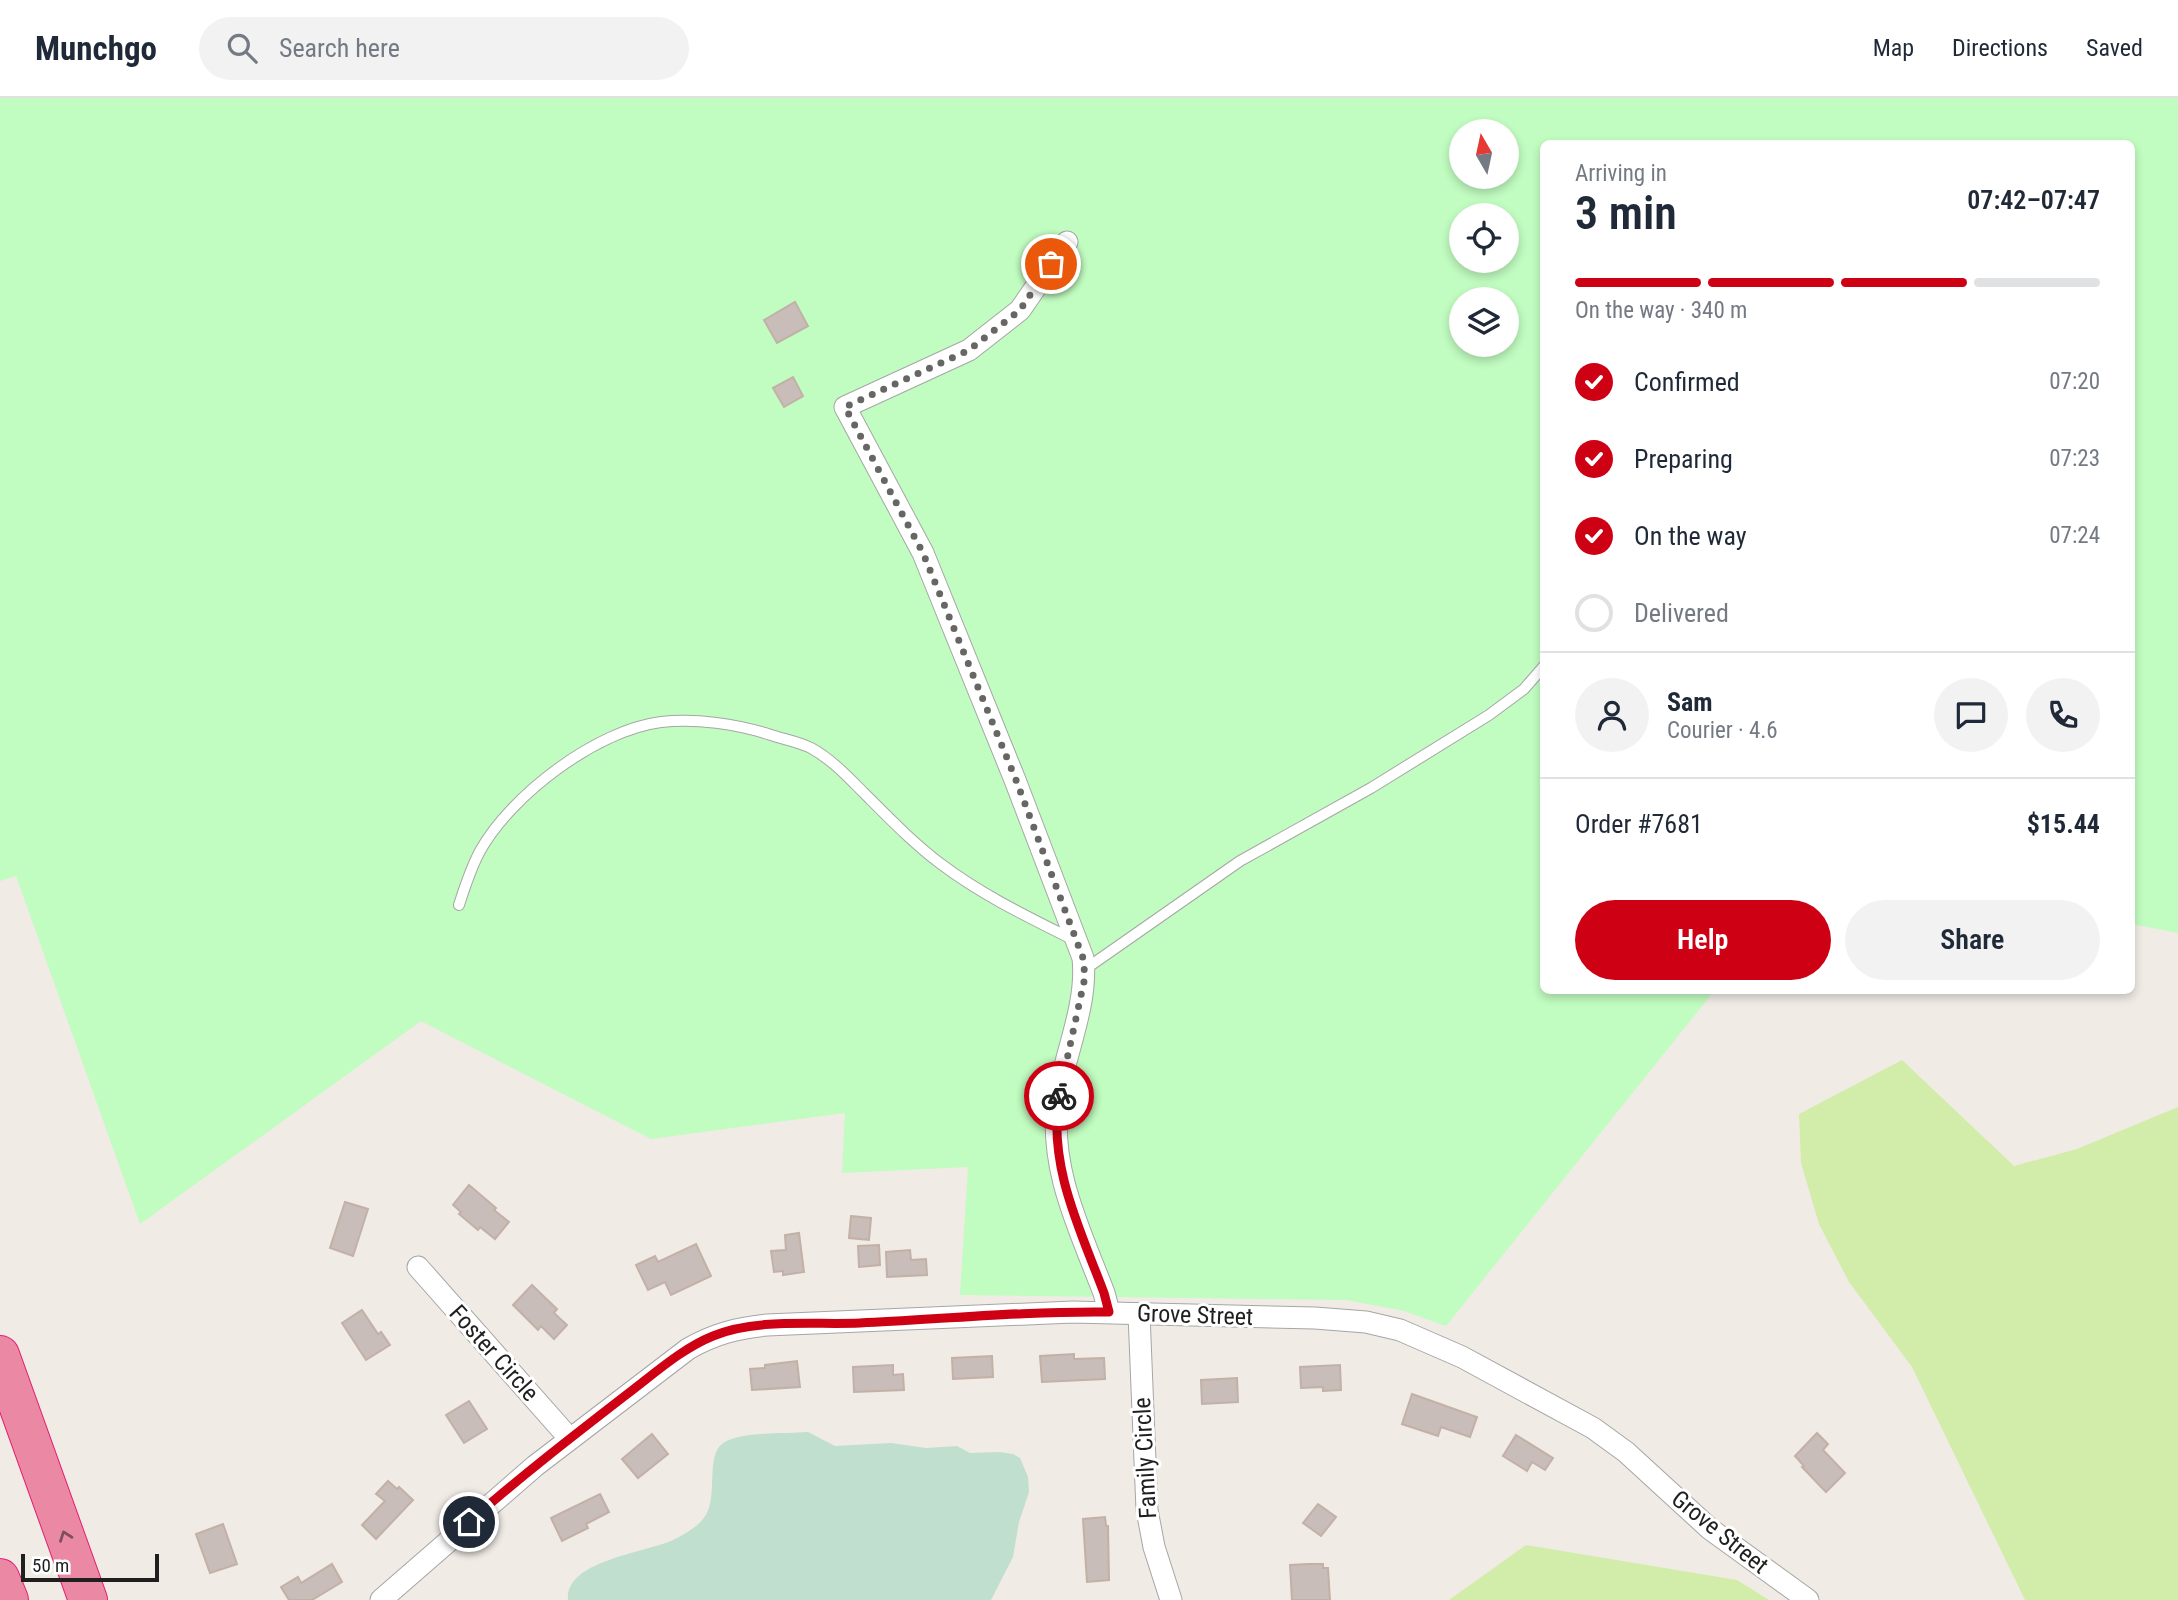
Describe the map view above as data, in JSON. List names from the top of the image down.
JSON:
{
  "streets": {
    "street": ["Grove Street", "Foster Circle", "Family Circle"]
  },
  "crossings": [
    ["Grove Street", "Foster Circle"],
    ["Grove Street", "Family Circle"]
  ],
  "scale_bar": "50 m",
  "north": "top",
  "page": {
    "header": "Munchgo",
    "search": "Search here",
    "nav": ["Map", "Directions", "Saved"],
    "heading": ["3 min", "Arriving in", "07:42–07:47"],
    "panel": [
      "Sam",
      "Courier · 4.6",
      "Order #7681",
      "$15.44"
    ],
    "bar": "On the way · 340 m",
    "list": [
      ["Confirmed", "07:20"],
      ["Preparing", "07:23"],
      ["On the way", "07:24"],
      "Delivered"
    ],
    "buttons": ["Help", "Share"],
    "scale": "50 m"
  }
}
